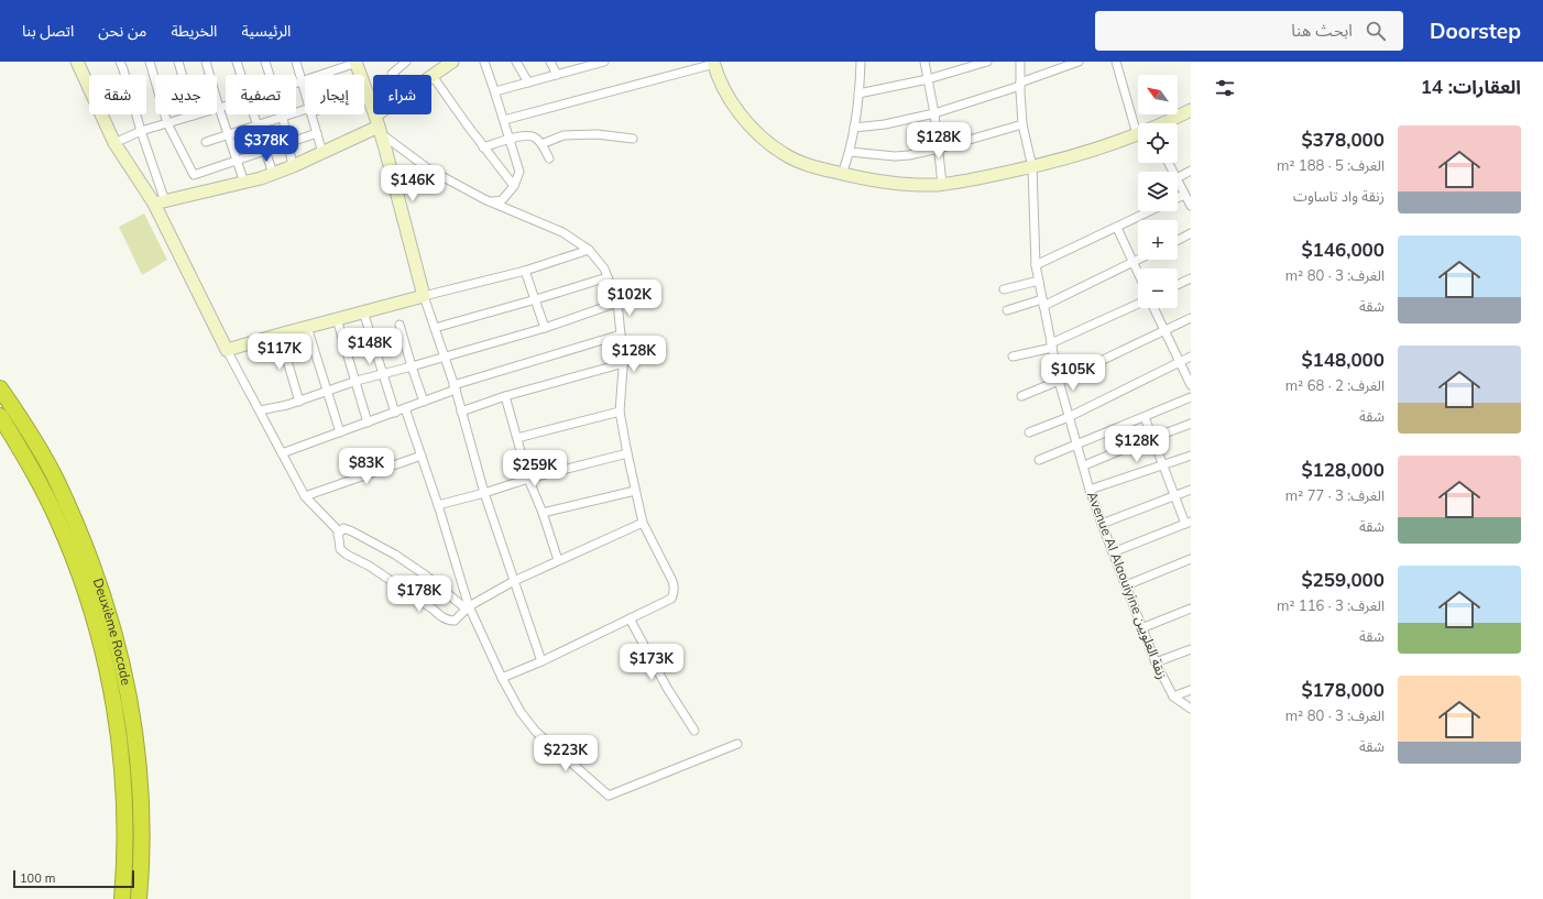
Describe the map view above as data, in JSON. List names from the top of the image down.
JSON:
{
  "streets": {
    "highway": ["Deuxième Rocade"],
    "street": ["Avenue Al Alaouiyine زنقة العلويين"]
  },
  "scale_bar": "100 m",
  "north": "top left",
  "page": {
    "header": "Doorstep",
    "search": "ابحث هنا",
    "nav": [
      "الرئيسية",
      "الخريطة",
      "من نحن",
      "اتصل بنا"
    ],
    "heading": "العقارات: 14",
    "map_buttons": ["+", "−"],
    "chip": [
      "شراء",
      "إيجار",
      "تصفية",
      "جديد",
      "شقة"
    ],
    "list": [
      {
        "name": "$378,000",
        "note": "الغرف: 5 · 188 m² · زنقة واد تاساوت"
      },
      {
        "name": "$146,000",
        "note": "الغرف: 3 · 80 m² · شقة"
      },
      {
        "name": "$148,000",
        "note": "الغرف: 2 · 68 m² · شقة"
      },
      {
        "name": "$128,000",
        "note": "الغرف: 3 · 77 m² · شقة"
      },
      {
        "name": "$259,000",
        "note": "الغرف: 3 · 116 m² · شقة"
      },
      {
        "name": "$178,000",
        "note": "الغرف: 3 · 80 m² · شقة"
      }
    ],
    "price": [
      "$128K",
      "$378K",
      "$146K",
      "$102K",
      "$148K",
      "$117K",
      "$128K",
      "$105K",
      "$128K",
      "$83K",
      "$259K",
      "$178K",
      "$173K",
      "$223K"
    ],
    "scale": "100 m"
  }
}
